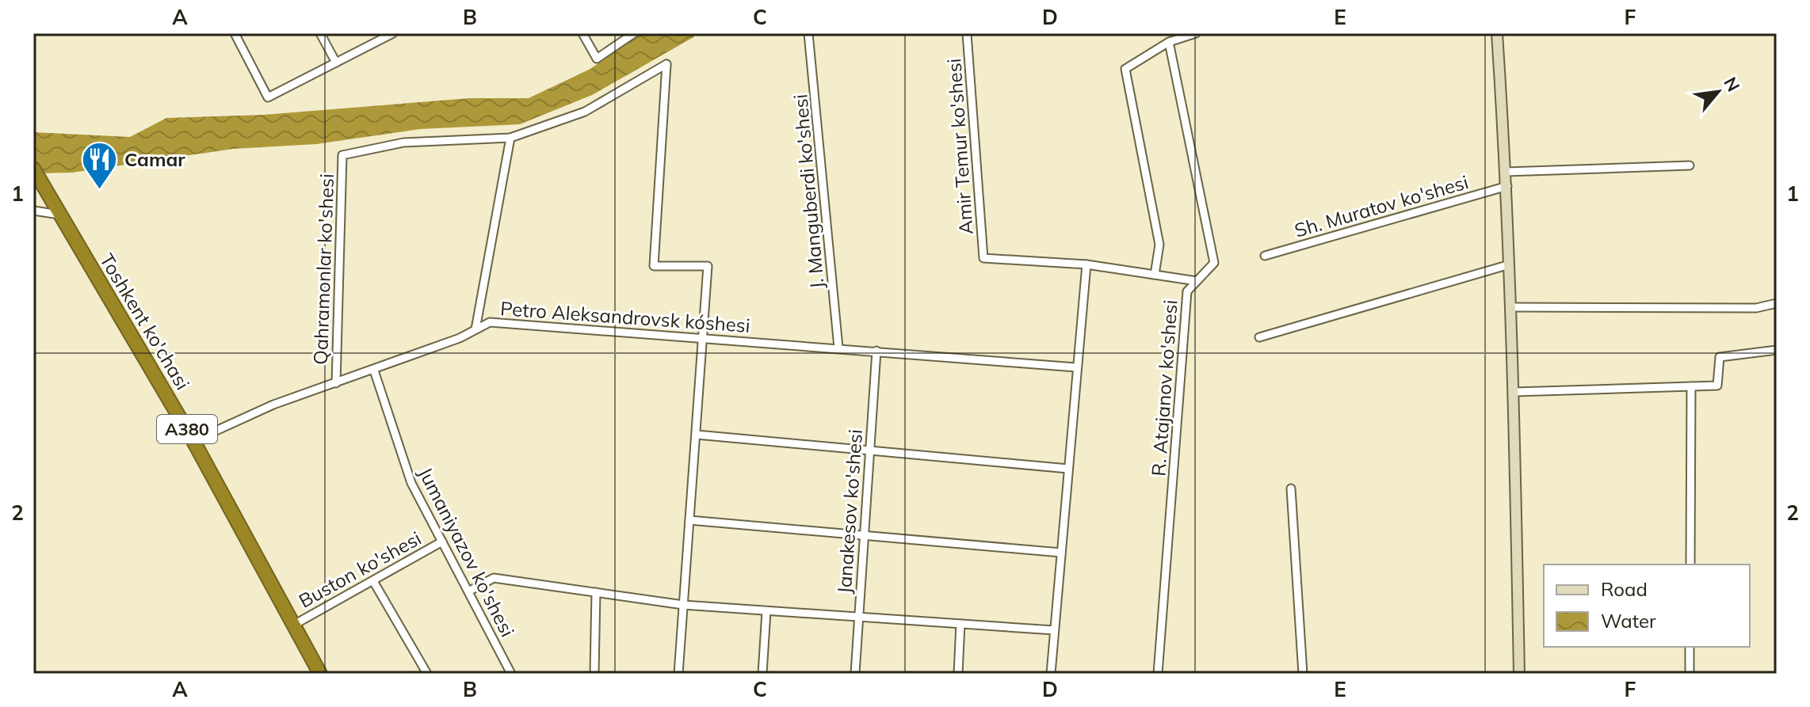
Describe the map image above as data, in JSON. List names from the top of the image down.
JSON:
{
  "streets": {
    "highway": ["Toshkent ko'chasi", "A380"],
    "street": [
      "Amir Temur ko'shesi",
      "J. Manguberdi ko'shesi",
      "Sh. Muratov ko'shesi",
      "Qahramonlar ko'shesi",
      "Petro Aleksandrovsk kóshesi",
      "R. Atajanov ko'shesi",
      "Janakesov ko'shesi",
      "Jumaniyazov ko'shesi",
      "Buston ko'shesi"
    ]
  },
  "crossings": [
    ["J. Manguberdi ko'shesi", "Petro Aleksandrovsk kóshesi"],
    ["Qahramonlar ko'shesi", "Petro Aleksandrovsk kóshesi"],
    ["Petro Aleksandrovsk kóshesi", "Toshkent ko'chasi"],
    ["Petro Aleksandrovsk kóshesi", "Janakesov ko'shesi"],
    ["Petro Aleksandrovsk kóshesi", "Jumaniyazov ko'shesi"],
    ["Toshkent ko'chasi", "Buston ko'shesi"],
    ["Jumaniyazov ko'shesi", "Buston ko'shesi"]
  ],
  "places": {
    "restaurant": ["Camar"]
  },
  "legend": ["Road", "Water"],
  "north": "top right",
  "grid": {
    "columns": [
      "A",
      "B",
      "C",
      "D",
      "E",
      "F"
    ],
    "rows": ["1", "2"]
  }
}
